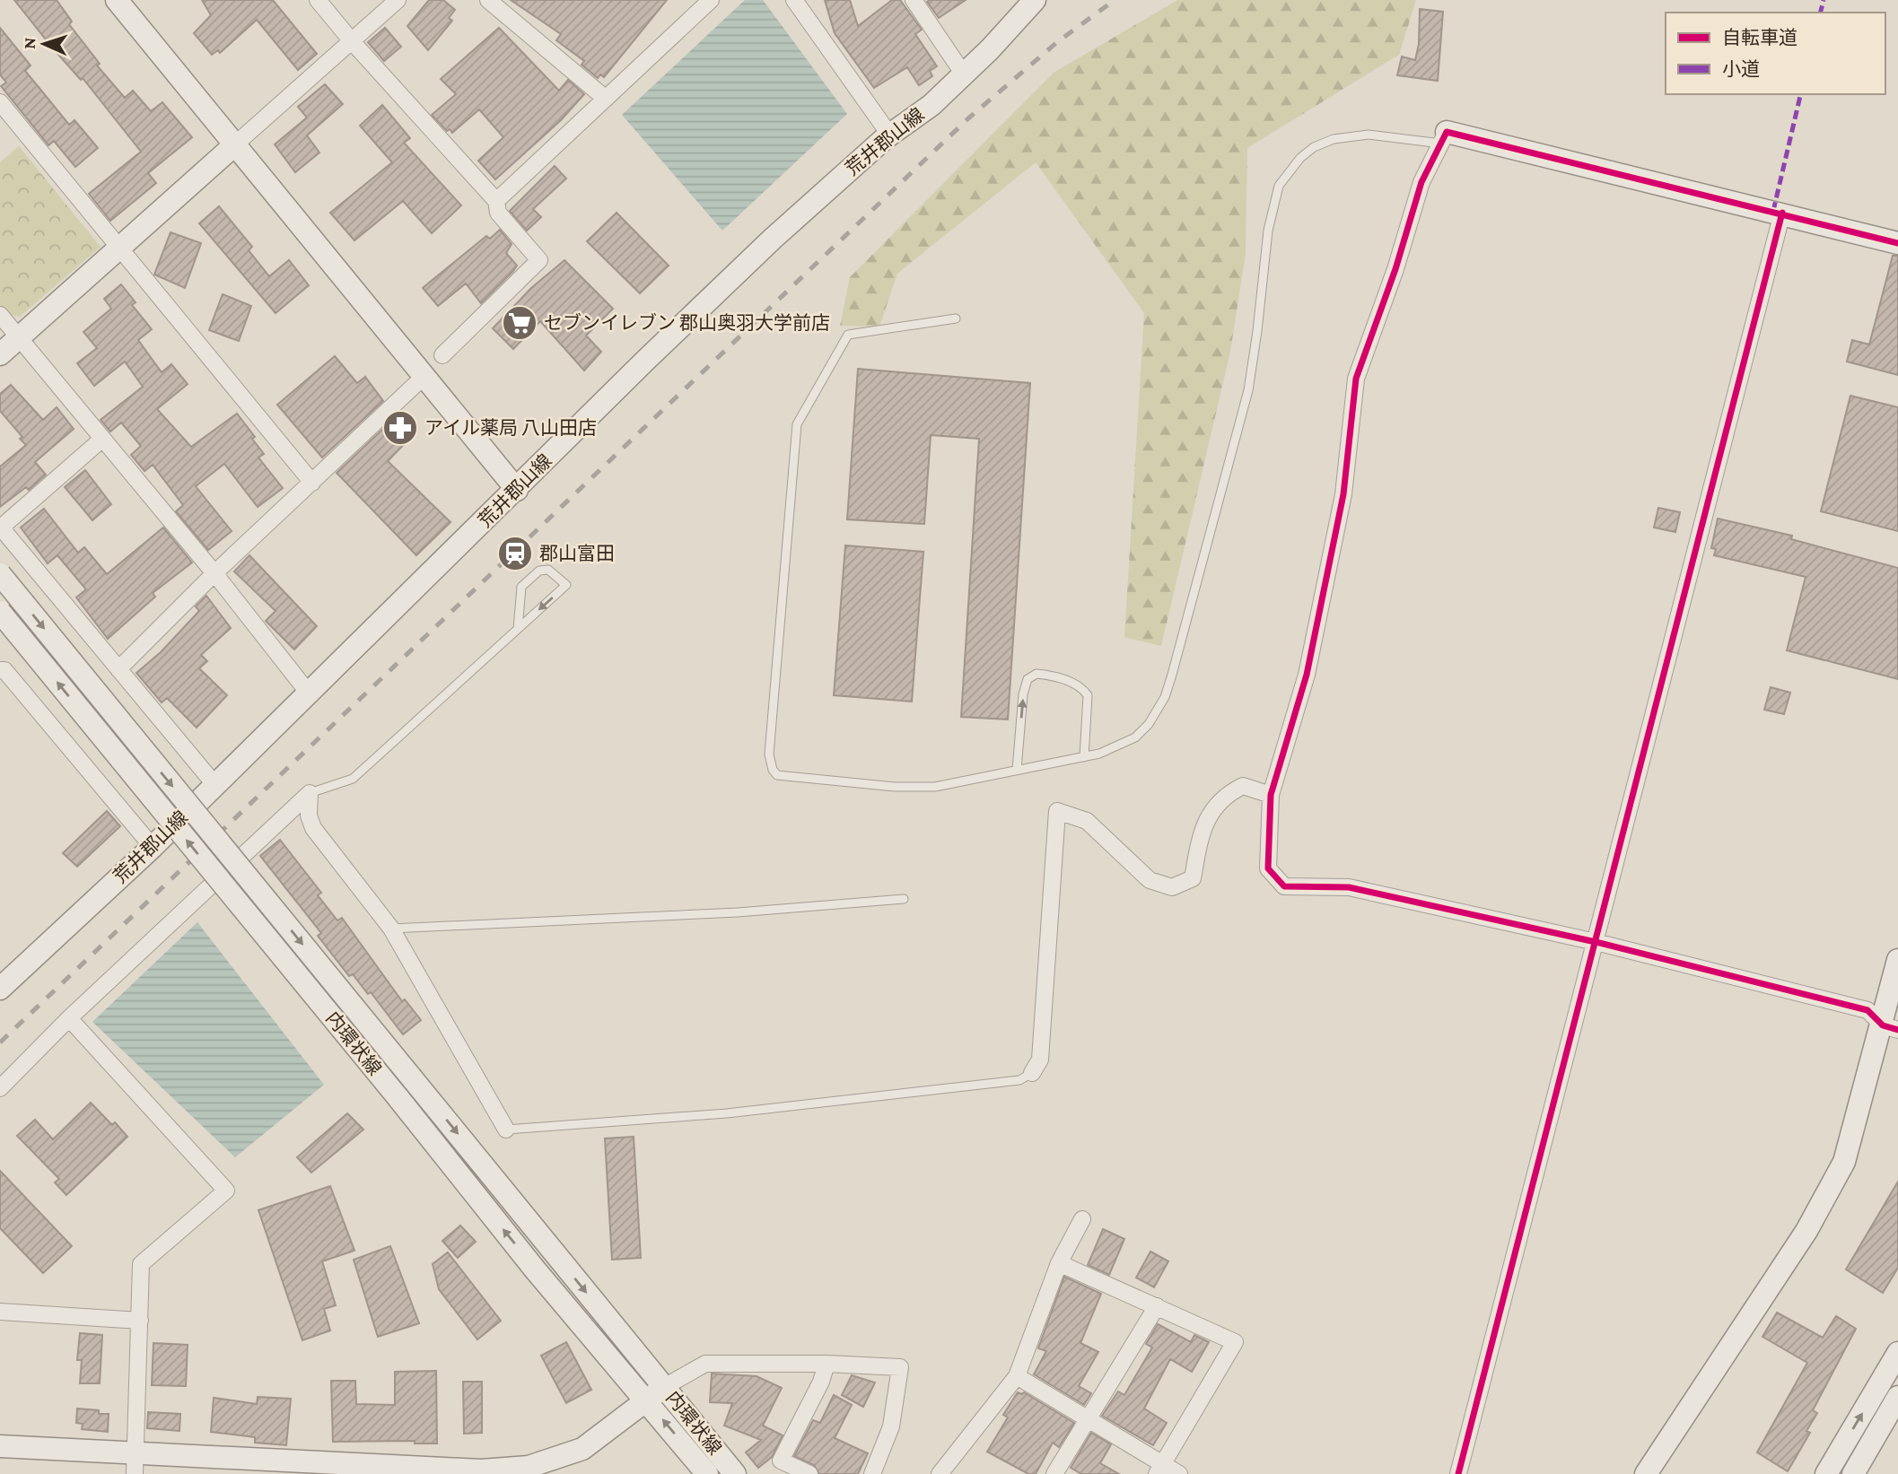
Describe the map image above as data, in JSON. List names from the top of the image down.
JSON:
{
  "streets": {
    "street": ["荒井郡山線", "内環状線"]
  },
  "places": {
    "supermarket": ["セブンイレブン 郡山奥羽大学前店"],
    "pharmacy": ["アイル薬局 八山田店"],
    "station": ["郡山富田"]
  },
  "legend": ["自転車道", "小道"],
  "north": "left"
}
